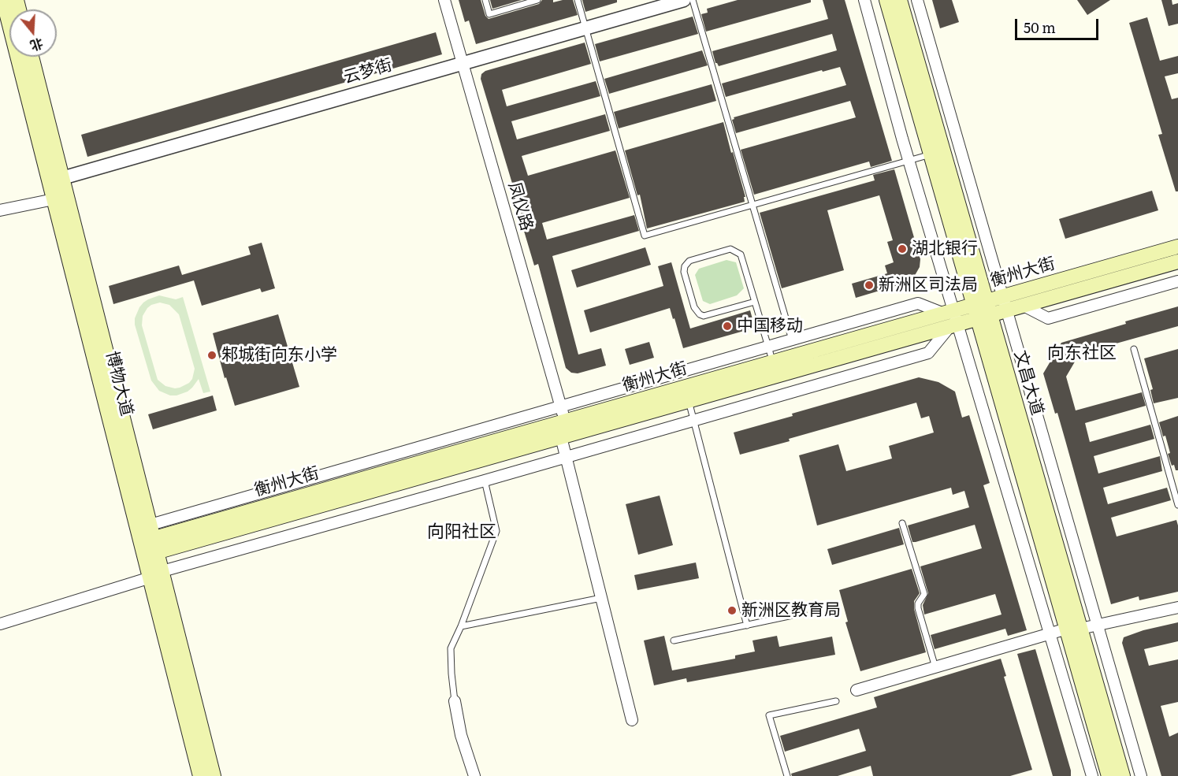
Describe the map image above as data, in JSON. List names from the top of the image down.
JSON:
{
  "streets": {
    "main road": ["衡州大街", "文昌大道", "博物大道"],
    "street": ["云梦街", "凤仪路"]
  },
  "crossings": [
    ["云梦街", "凤仪路"],
    ["云梦街", "博物大道"],
    ["凤仪路", "衡州大街"],
    ["衡州大街", "文昌大道"],
    ["衡州大街", "博物大道"]
  ],
  "districts": ["向东社区", "向阳社区"],
  "places": [
    "湖北银行",
    "新洲区司法局",
    "中国移动",
    "邾城街向东小学",
    "新洲区教育局"
  ],
  "scale_bar": "50 m",
  "north": "bottom"
}
